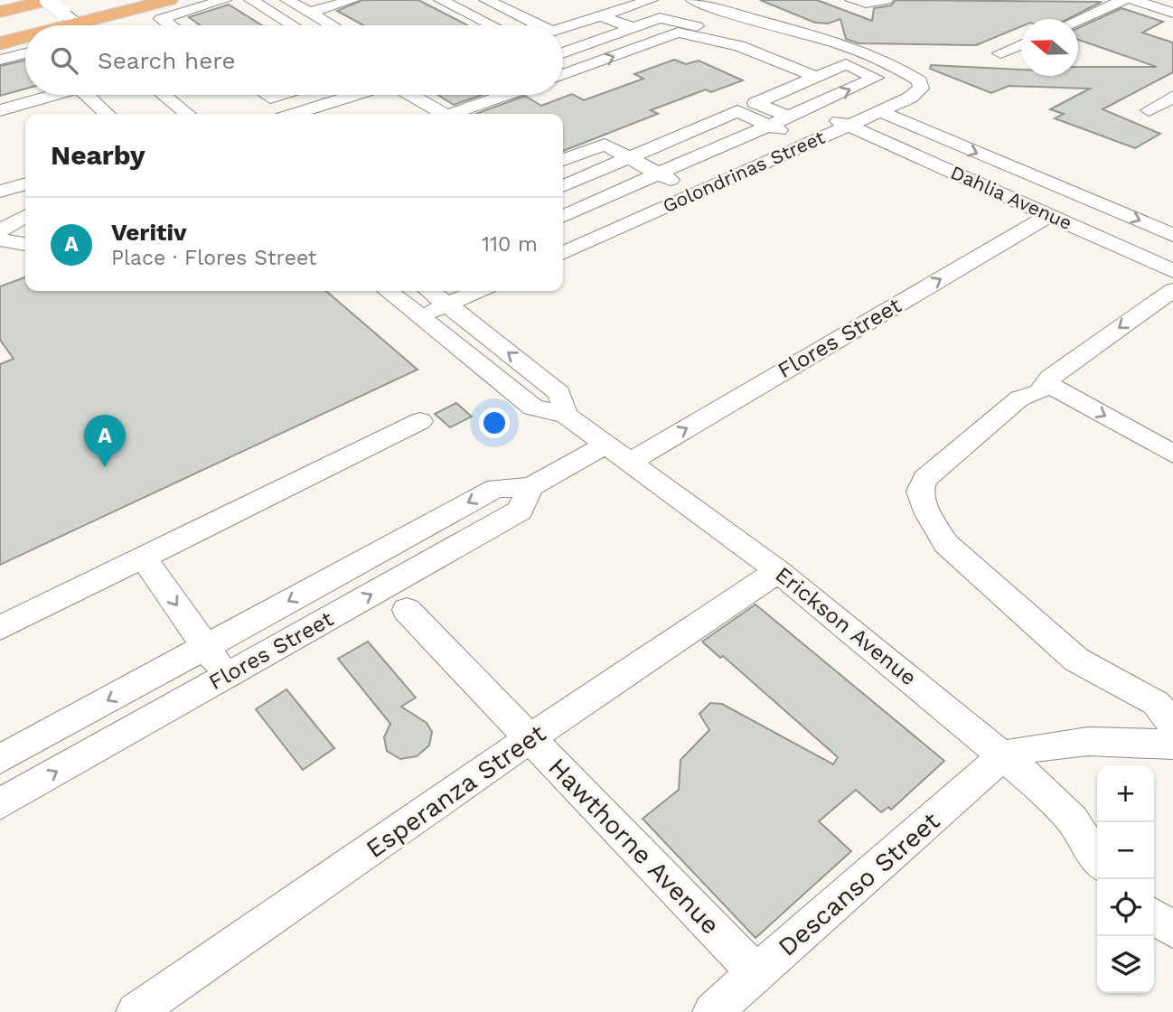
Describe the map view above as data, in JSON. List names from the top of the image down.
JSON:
{
  "streets": {
    "street": [
      "Golondrinas Street",
      "Dahlia Avenue",
      "Flores Street",
      "Erickson Avenue",
      "Esperanza Street",
      "Hawthorne Avenue",
      "Descanso Street"
    ]
  },
  "crossings": [
    ["Golondrinas Street", "Dahlia Avenue"],
    ["Dahlia Avenue", "Flores Street"],
    ["Flores Street", "Erickson Avenue"],
    ["Erickson Avenue", "Esperanza Street"],
    ["Erickson Avenue", "Descanso Street"],
    ["Esperanza Street", "Hawthorne Avenue"],
    ["Hawthorne Avenue", "Descanso Street"]
  ],
  "north": "left",
  "page": {
    "search": "Search here",
    "heading": "Nearby",
    "list": [
      {
        "mark": "A",
        "name": "Veritiv",
        "note": "Place · Flores Street",
        "value": "110 m"
      }
    ],
    "pins": "A",
    "map_buttons": ["+", "−"]
  }
}
